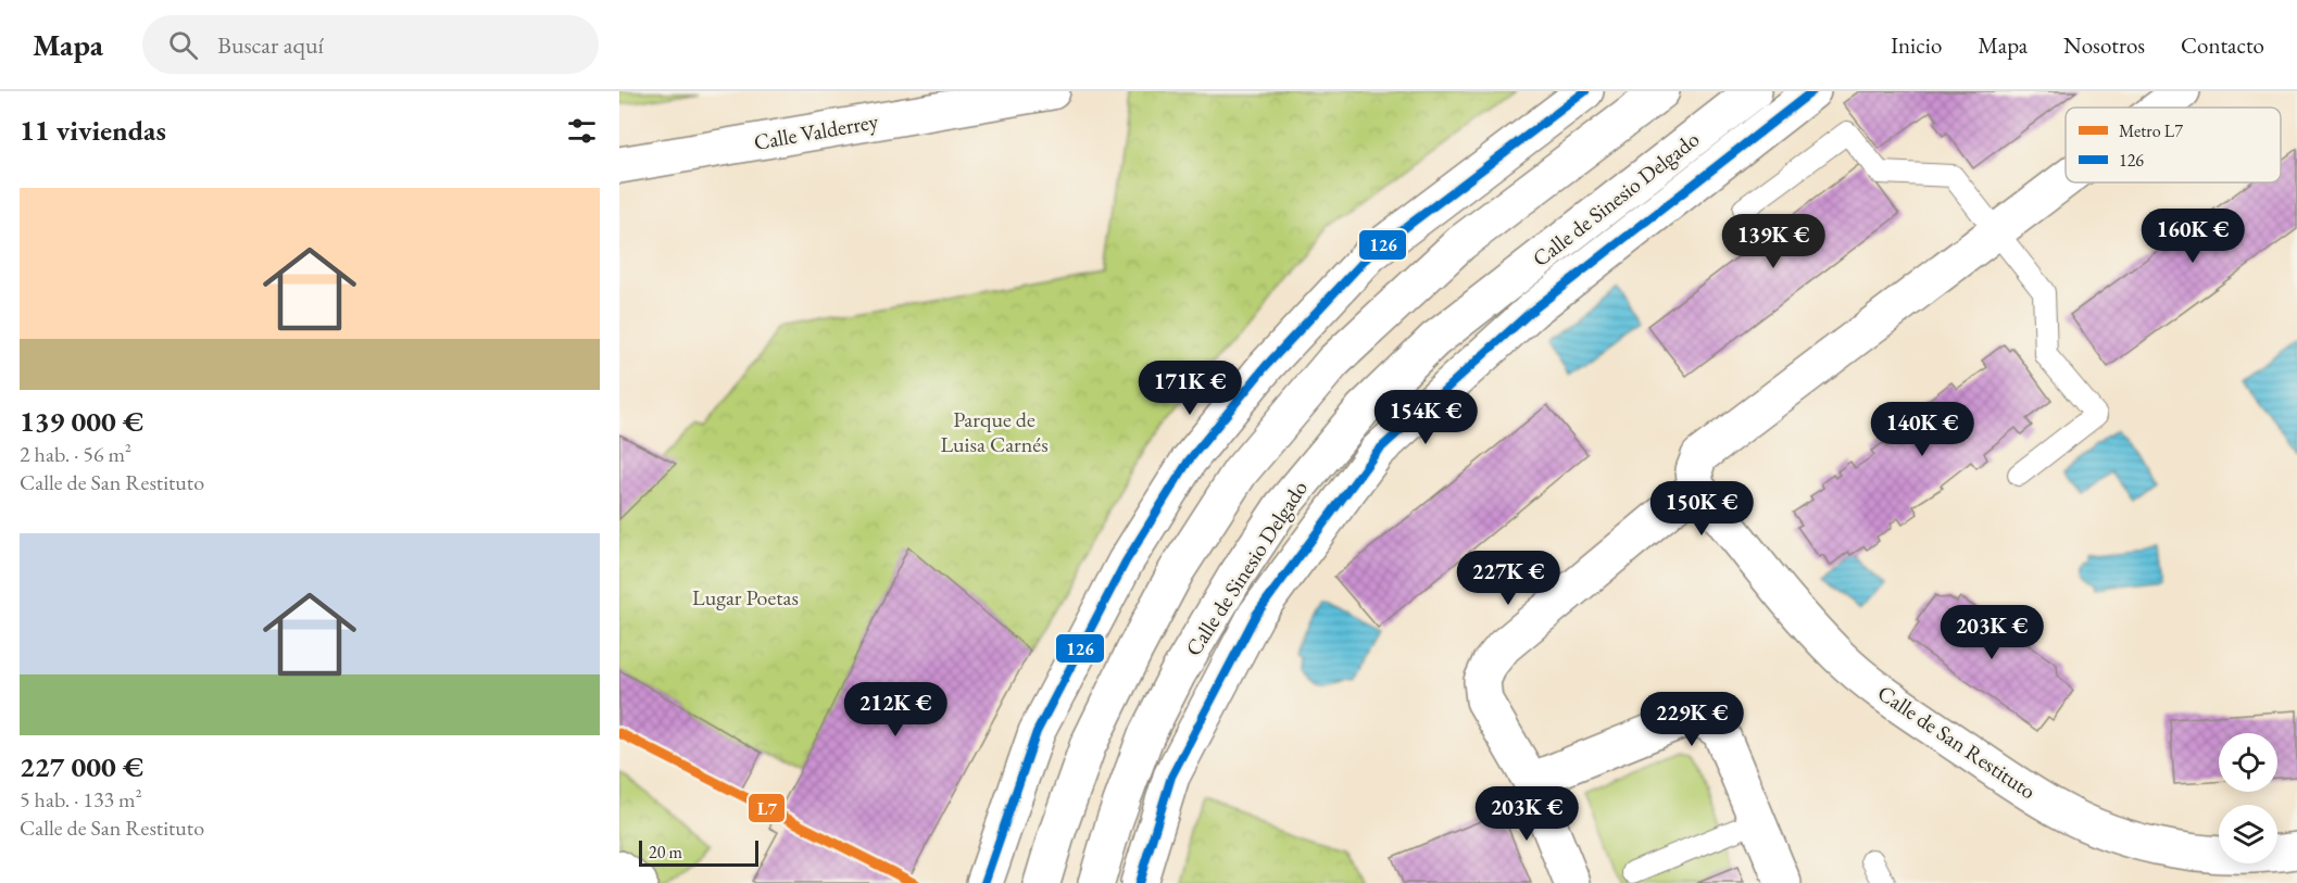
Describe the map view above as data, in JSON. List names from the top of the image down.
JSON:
{
  "streets": {
    "street": ["Calle Valderrey", "Calle de Sinesio Delgado", "Calle de San Restituto"]
  },
  "parks": ["Parque de Luisa Carnés", "Lugar Poetas"],
  "lines": ["transit line 126", "metro line L7"],
  "legend": ["Metro L7", "126"],
  "scale_bar": "20 m",
  "page": {
    "header": "Mapa",
    "search": "Buscar aquí",
    "nav": [
      "Inicio",
      "Mapa",
      "Nosotros",
      "Contacto"
    ],
    "heading": "11 viviendas",
    "list": [
      {
        "name": "139 000 €",
        "note": "2 hab. · 56 m² · Calle de San Restituto"
      },
      {
        "name": "227 000 €",
        "note": "5 hab. · 133 m² · Calle de San Restituto"
      }
    ],
    "price": [
      "160K €",
      "139K €",
      "171K €",
      "154K €",
      "140K €",
      "150K €",
      "227K €",
      "203K €",
      "212K €",
      "229K €",
      "203K €"
    ],
    "scale": "20 m"
  }
}
